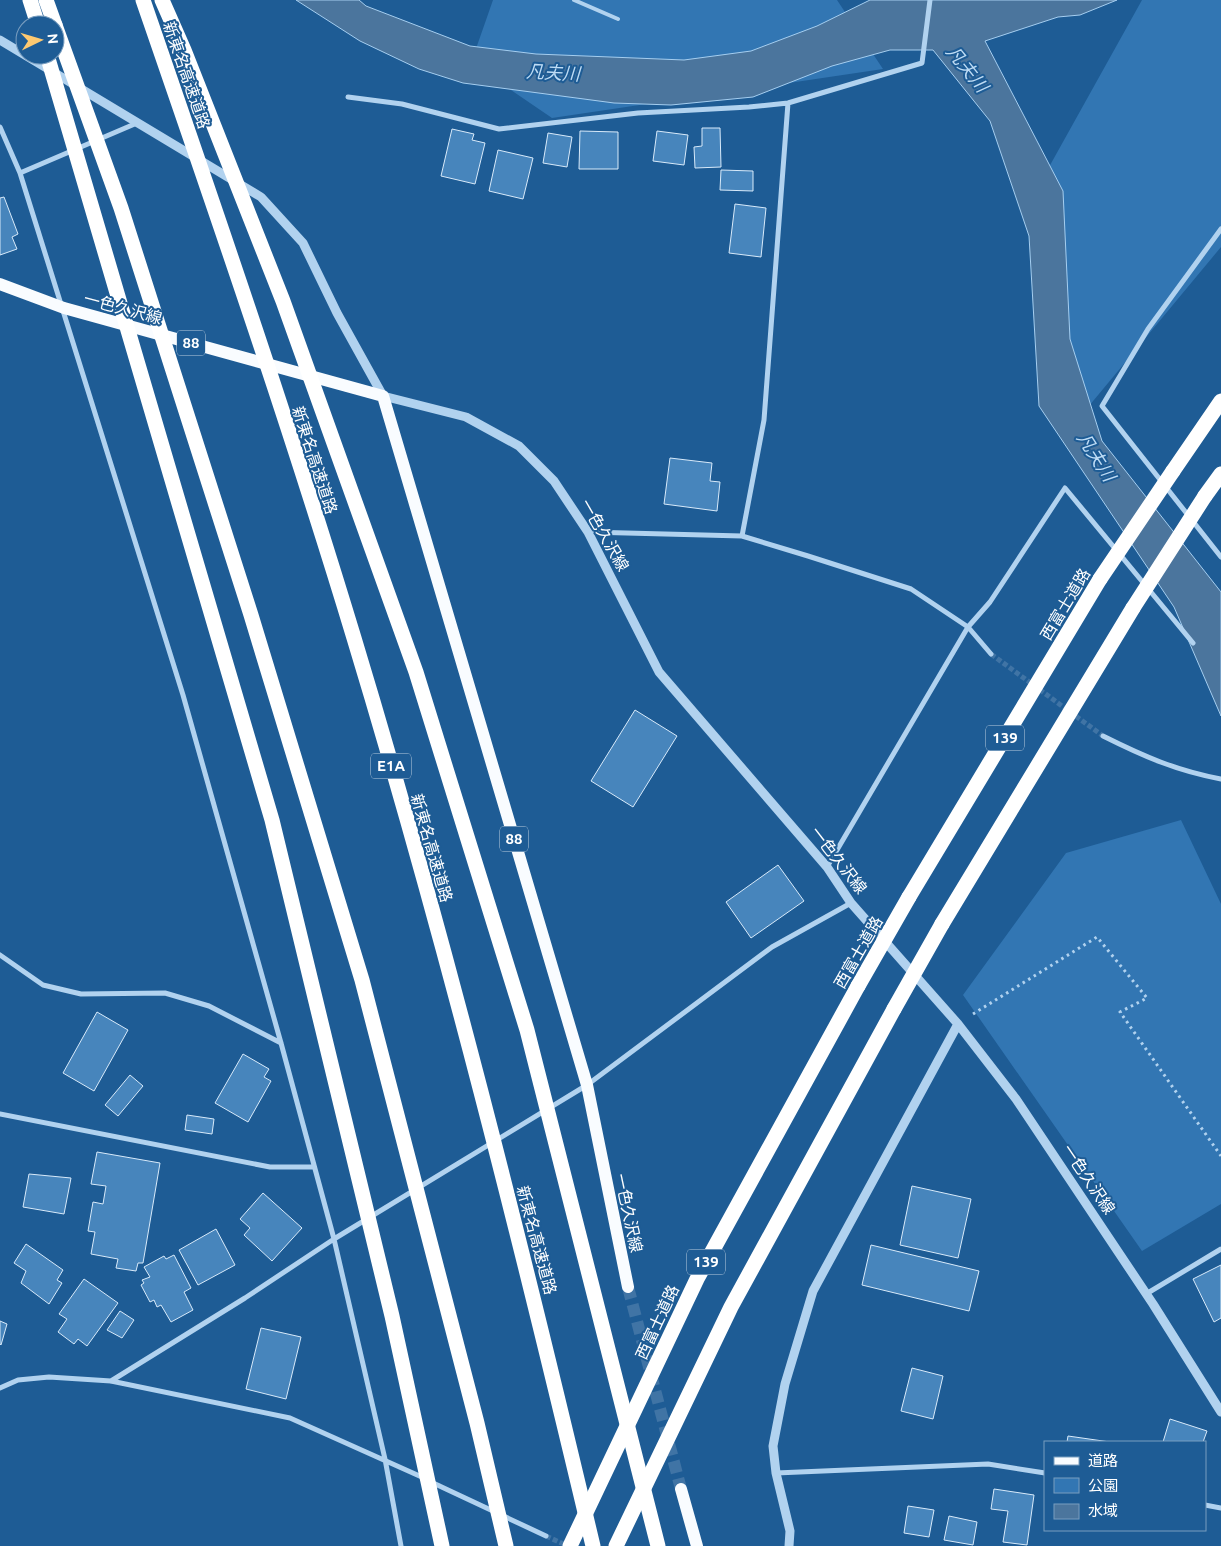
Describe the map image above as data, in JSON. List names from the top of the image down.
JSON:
{
  "streets": {
    "highway": [
      "新東名高速道路",
      "西富士道路",
      "139",
      "E1A"
    ],
    "main road": ["一色久沢線", "88"]
  },
  "water": ["凡夫川"],
  "legend": ["道路", "公園", "水域"],
  "north": "right"
}
